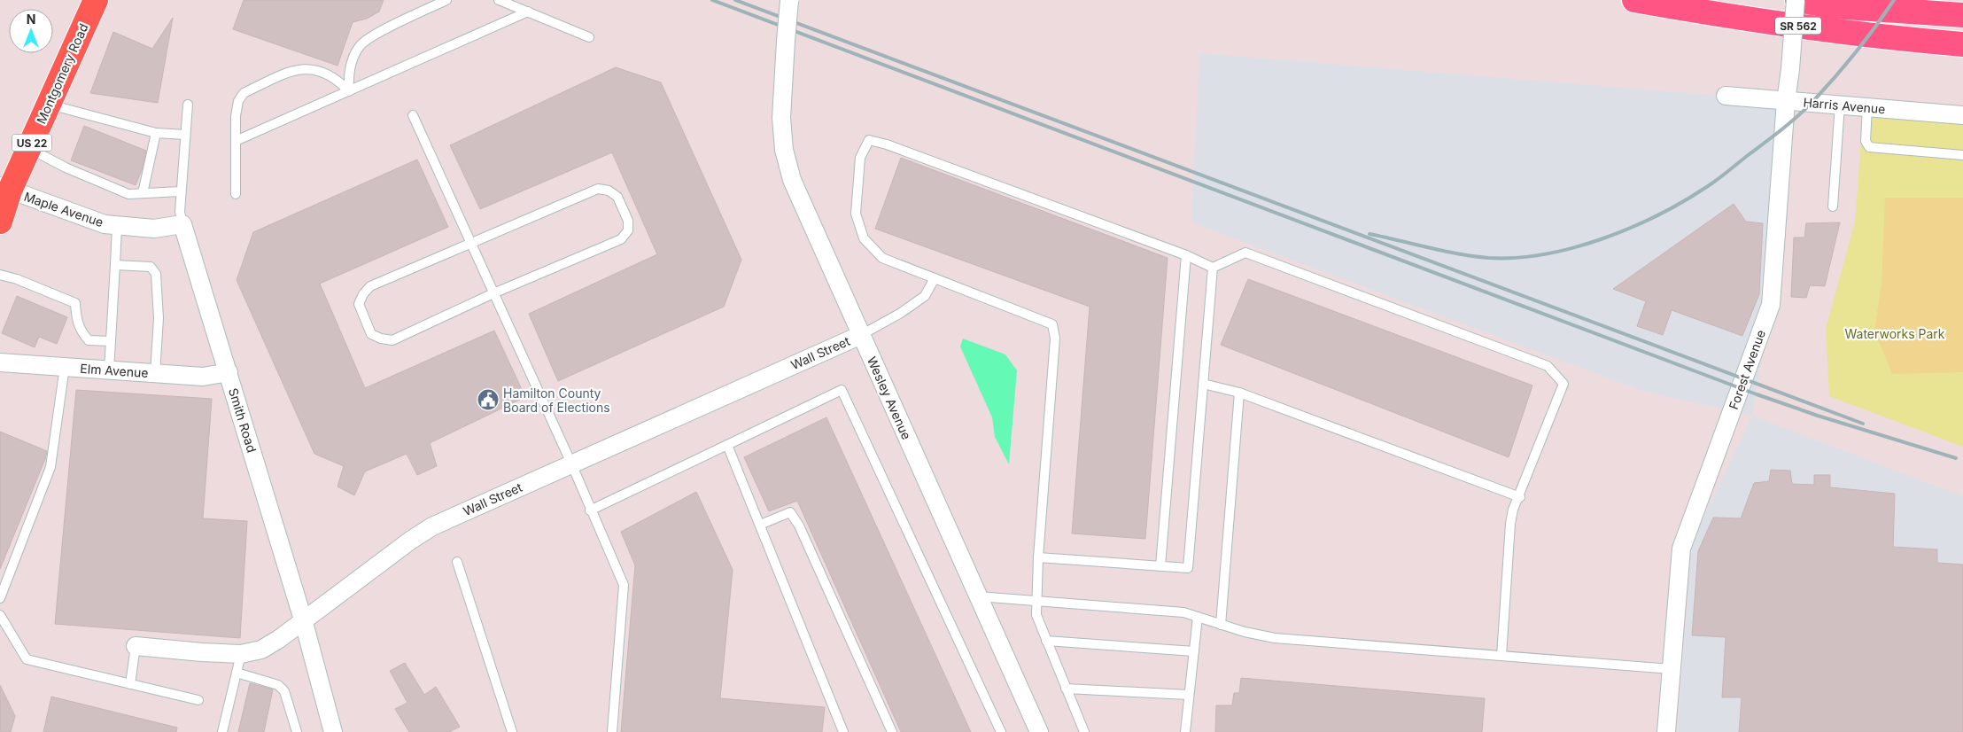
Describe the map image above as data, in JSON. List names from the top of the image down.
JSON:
{
  "streets": {
    "highway": ["SR 562"],
    "main road": ["Montgomery Road", "US 22"],
    "street": [
      "Harris Avenue",
      "Maple Avenue",
      "Wall Street",
      "Forest Avenue",
      "Elm Avenue",
      "Wesley Avenue",
      "Smith Road"
    ]
  },
  "crossings": [
    ["SR 562", "Forest Avenue"],
    ["Montgomery Road", "Maple Avenue"],
    ["Harris Avenue", "Forest Avenue"],
    ["Maple Avenue", "Smith Road"],
    ["Wall Street", "Wesley Avenue"],
    ["Wall Street", "Smith Road"],
    ["Elm Avenue", "Smith Road"]
  ],
  "parks": ["Waterworks Park"],
  "places": {
    "public building": ["Hamilton County Board of Elections"]
  },
  "north": "top"
}
